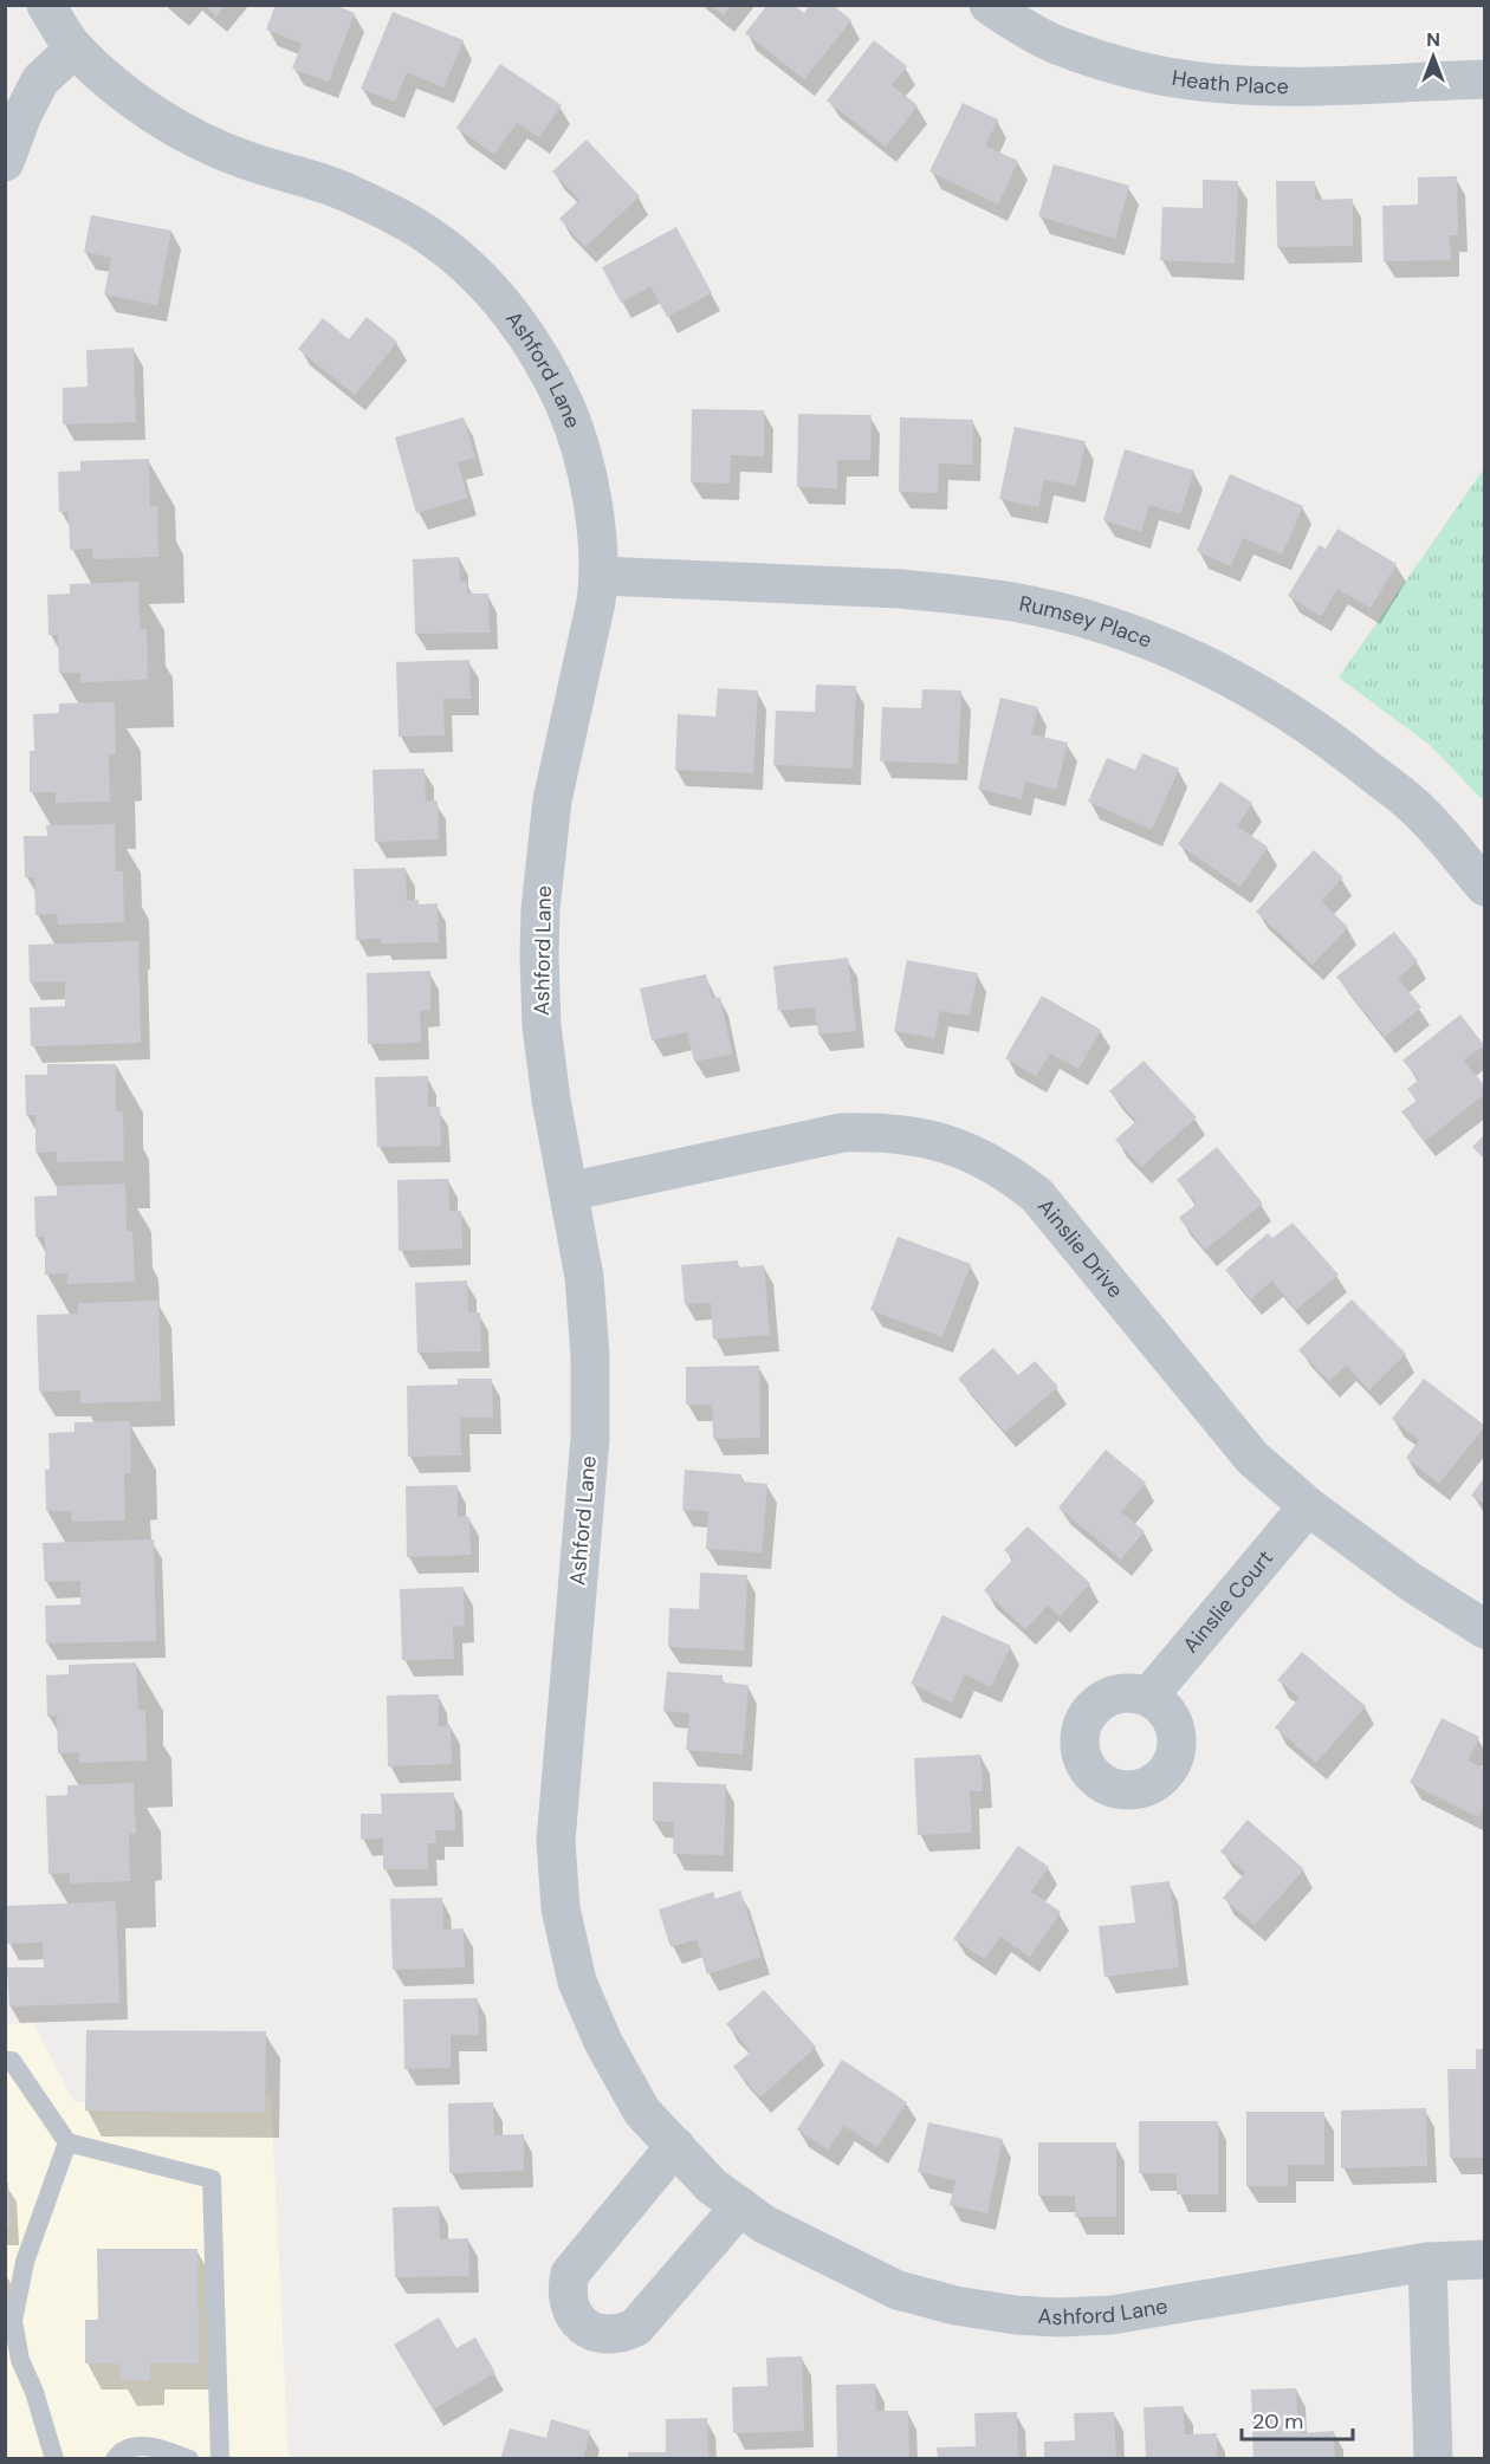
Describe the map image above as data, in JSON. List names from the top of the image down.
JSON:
{
  "streets": {
    "street": [
      "Heath Place",
      "Ashford Lane",
      "Rumsey Place",
      "Ainslie Drive",
      "Ainslie Court"
    ]
  },
  "crossings": [
    ["Ashford Lane", "Rumsey Place"],
    ["Ashford Lane", "Ainslie Drive"],
    ["Ainslie Drive", "Ainslie Court"]
  ],
  "scale_bar": "20 m",
  "north": "top"
}
